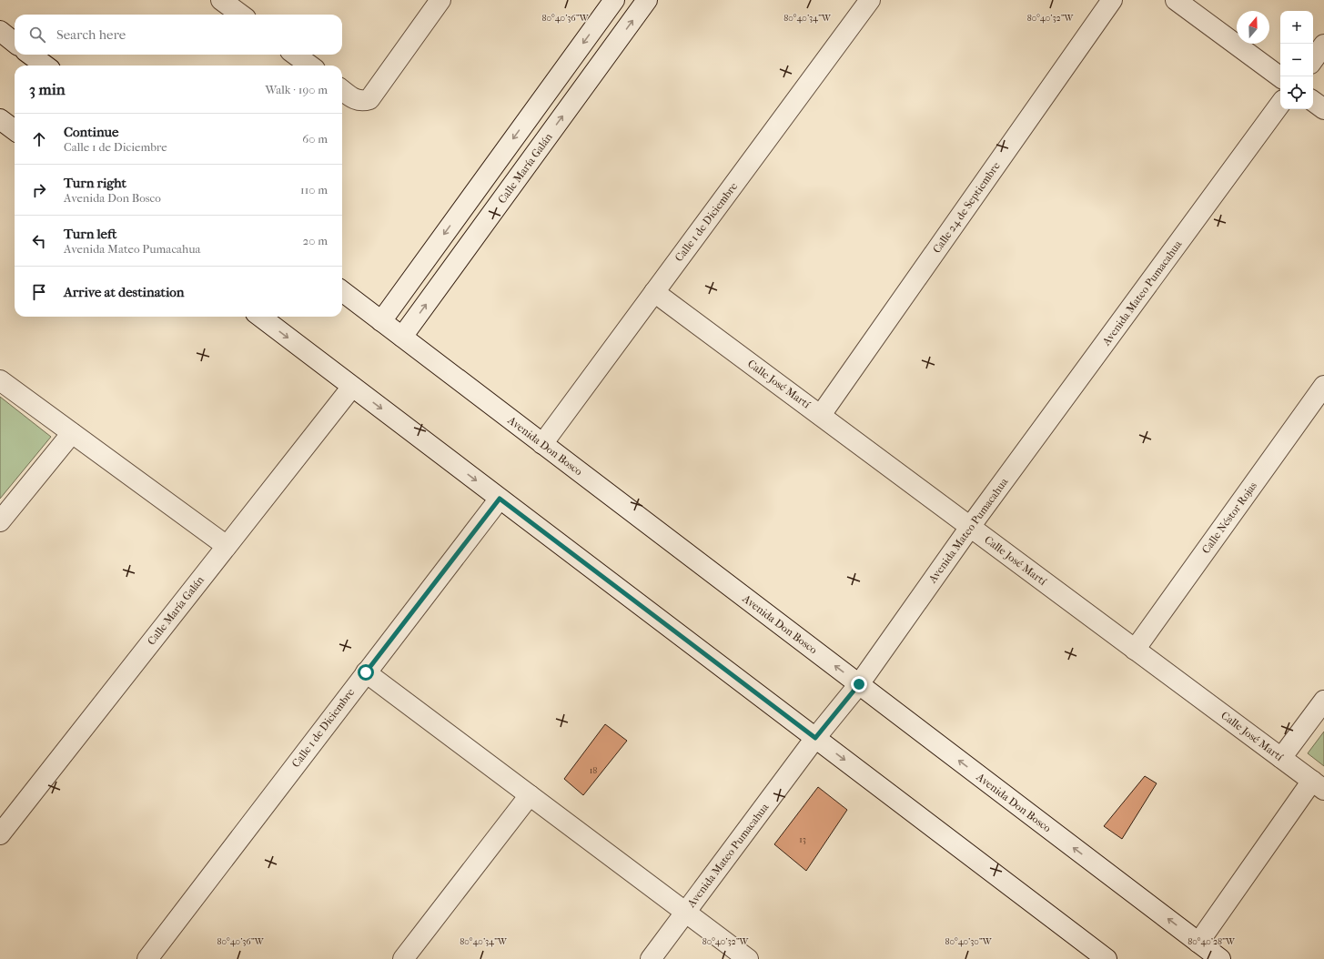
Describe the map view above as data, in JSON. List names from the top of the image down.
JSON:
{
  "streets": {
    "street": [
      "Calle María Galán",
      "Calle 24 de Septiembre",
      "Calle 1 de Diciembre",
      "Avenida Mateo Pumacahua",
      "Calle José Martí",
      "Avenida Don Bosco",
      "Calle Néstor Rojas"
    ]
  },
  "crossings": [
    ["Calle María Galán", "Avenida Don Bosco"],
    ["Calle 24 de Septiembre", "Calle José Martí"],
    ["Calle 1 de Diciembre", "Calle José Martí"],
    ["Calle 1 de Diciembre", "Avenida Don Bosco"],
    ["Avenida Mateo Pumacahua", "Calle José Martí"],
    ["Avenida Mateo Pumacahua", "Avenida Don Bosco"],
    ["Calle José Martí", "Calle Néstor Rojas"]
  ],
  "house_numbers": ["18", "13"],
  "north": "top",
  "page": {
    "map_buttons": ["+", "−"],
    "search": "Search here",
    "heading": ["3 min", "Walk · 190 m"],
    "list": [
      ["Continue", "Calle 1 de Diciembre", "60 m"],
      ["Turn right", "Avenida Don Bosco", "110 m"],
      ["Turn left", "Avenida Mateo Pumacahua", "20 m"],
      "Arrive at destination"
    ]
  },
  "coordinates": [
    "80°40'32\"W",
    "80°40'36\"W",
    "80°40'34\"W",
    "80°40'30\"W",
    "80°40'28\"W"
  ]
}
